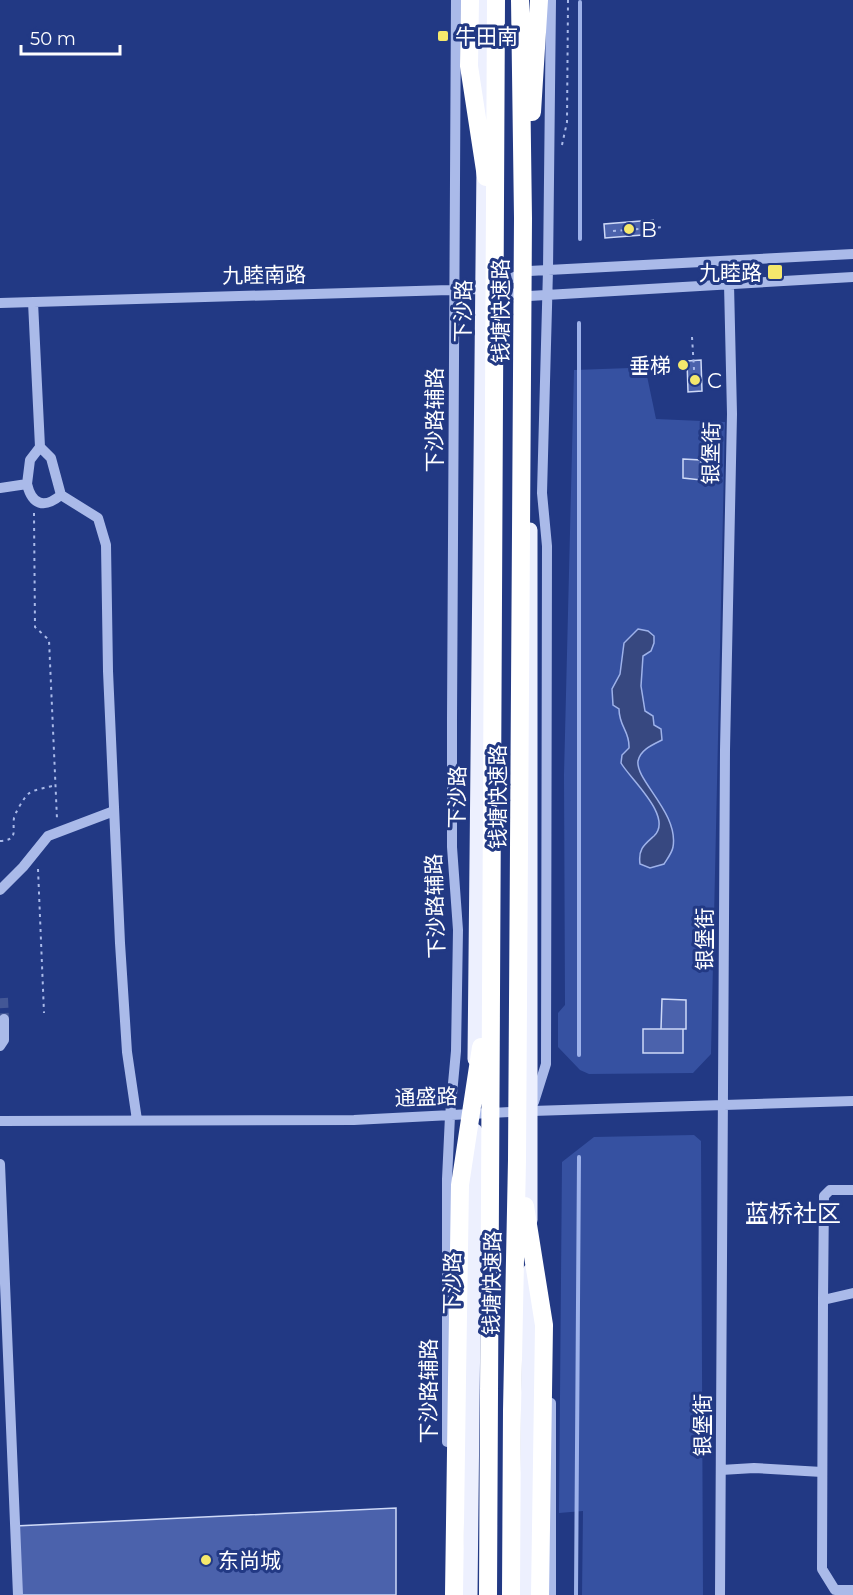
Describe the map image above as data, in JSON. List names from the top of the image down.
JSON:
{
  "streets": {
    "highway": ["钱塘快速路"],
    "main road": ["下沙路"],
    "street": [
      "九睦南路",
      "下沙路辅路",
      "银堡街",
      "通盛路"
    ]
  },
  "crossings": [
    ["九睦南路", "下沙路"],
    ["九睦南路", "下沙路辅路"],
    ["下沙路", "通盛路"],
    ["下沙路辅路", "通盛路"],
    ["银堡街", "通盛路"]
  ],
  "districts": ["蓝桥社区"],
  "places": {
    "transit": ["牛田南", "九睦路"],
    "other": [
      "B",
      "垂梯",
      "C",
      "东尚城"
    ]
  },
  "scale_bar": "50 m"
}
